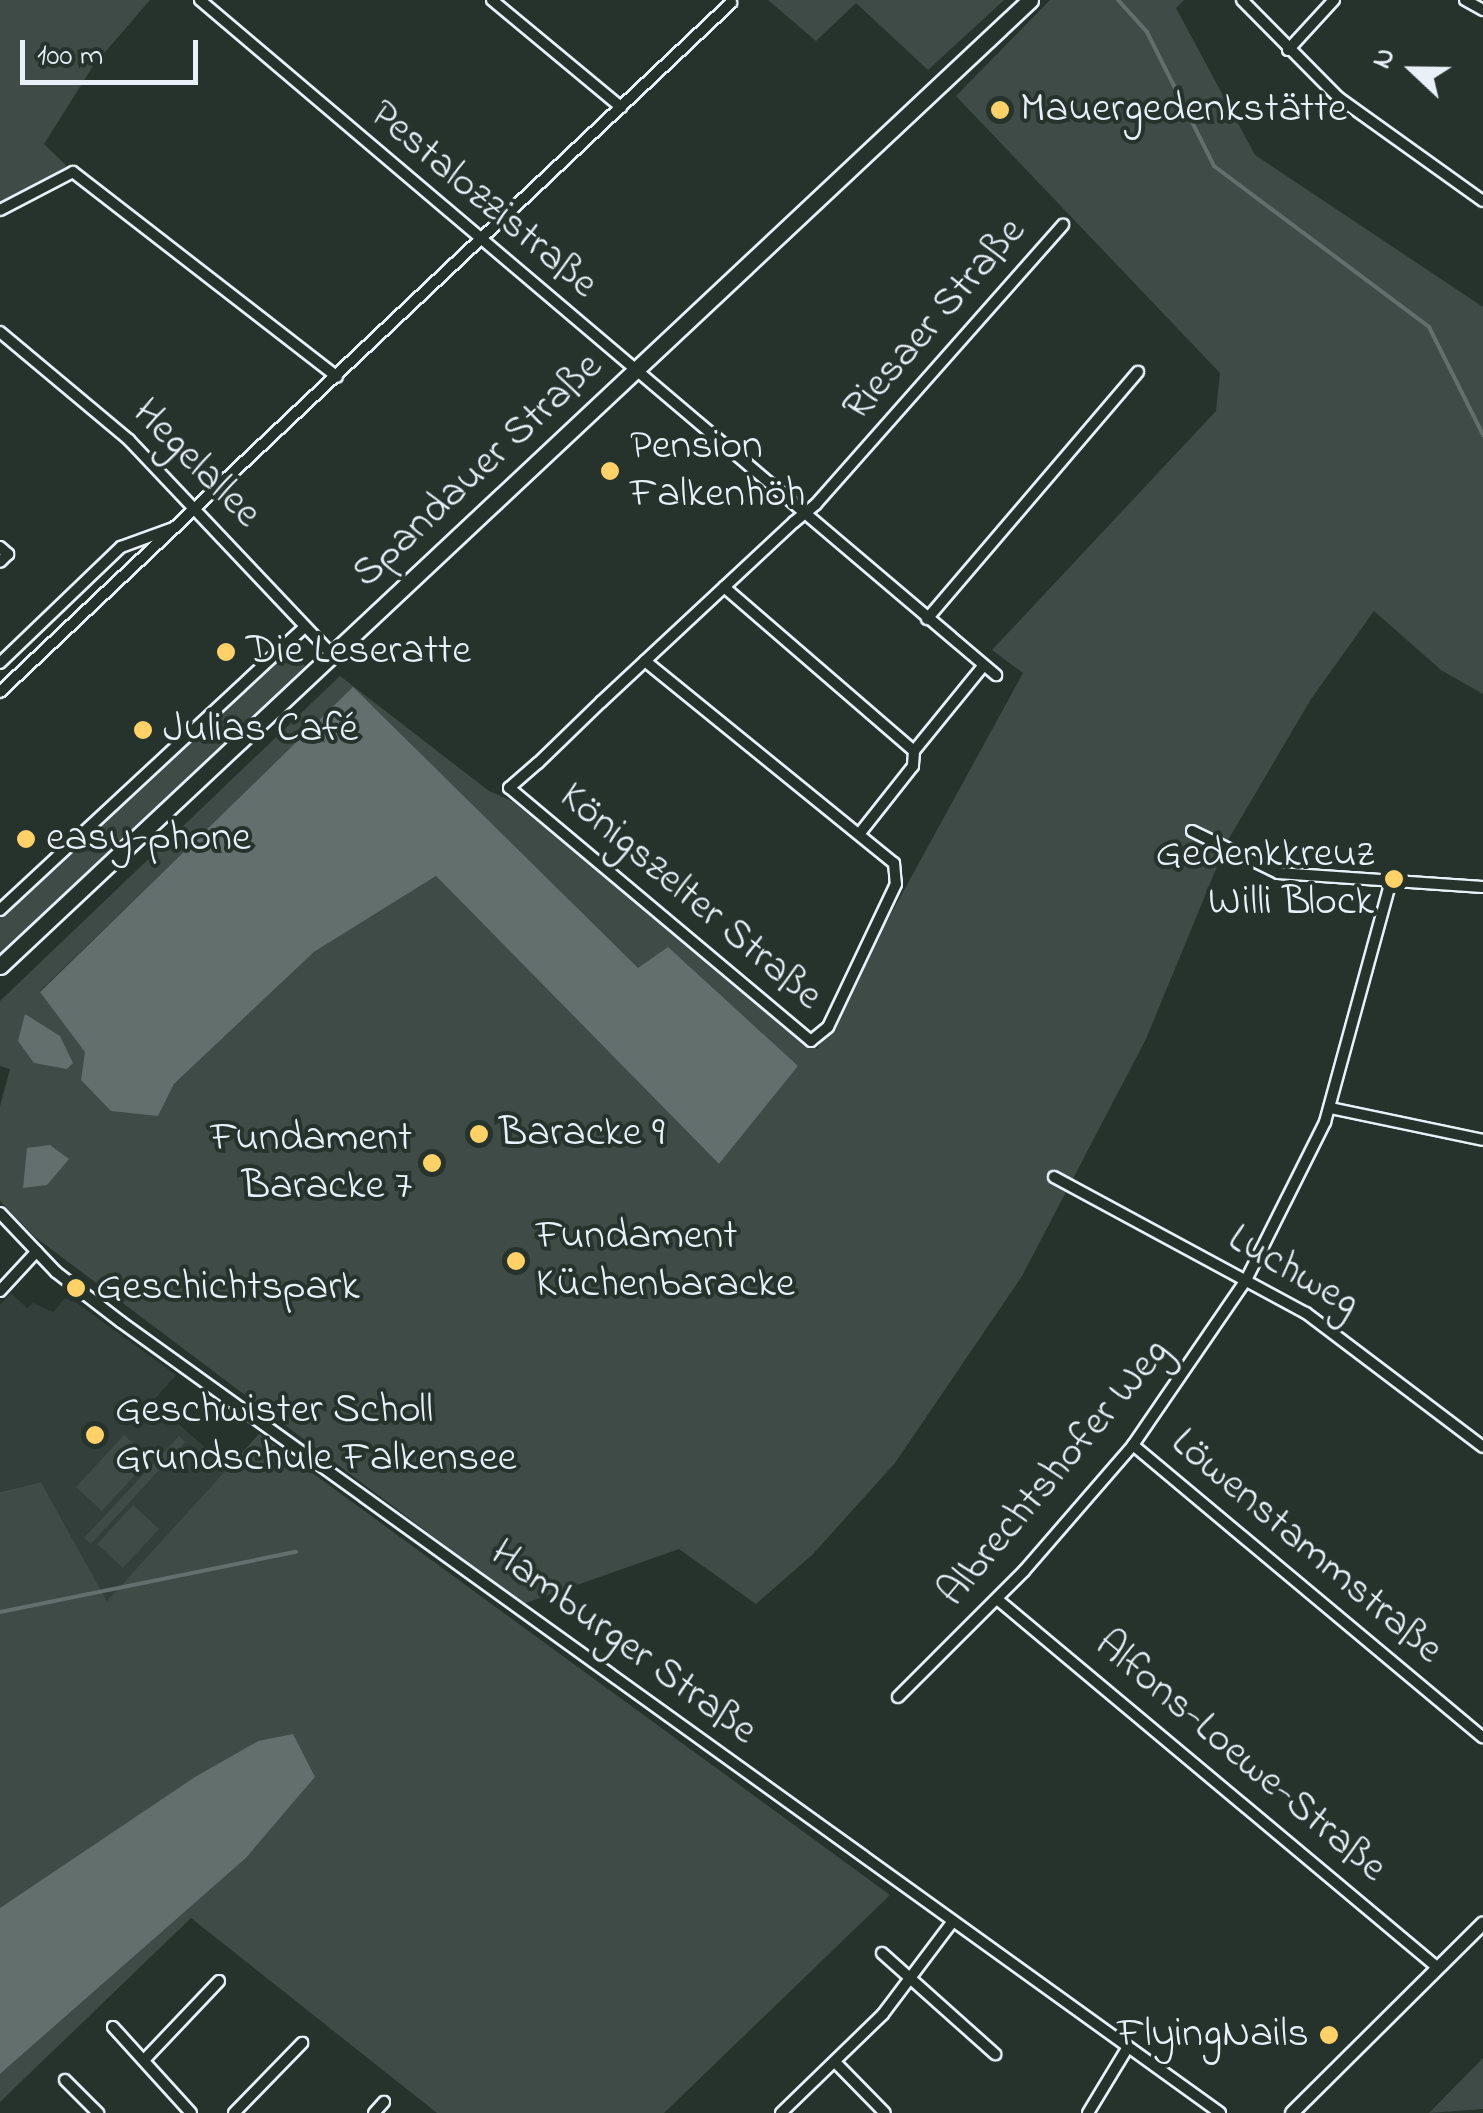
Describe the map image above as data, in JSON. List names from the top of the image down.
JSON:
{
  "streets": {
    "main road": ["Spandauer Straße"],
    "street": [
      "Pestalozzistraße",
      "Riesaer Straße",
      "Hegelallee",
      "Königszelter Straße",
      "Luchweg",
      "Albrechtshofer Weg",
      "Löwenstammstraße",
      "Hamburger Straße",
      "Alfons-Loewe-Straße"
    ]
  },
  "crossings": [
    ["Pestalozzistraße", "Riesaer Straße"],
    ["Pestalozzistraße", "Spandauer Straße"],
    ["Riesaer Straße", "Königszelter Straße"],
    ["Hegelallee", "Spandauer Straße"],
    ["Luchweg", "Albrechtshofer Weg"],
    ["Albrechtshofer Weg", "Löwenstammstraße"],
    ["Albrechtshofer Weg", "Alfons-Loewe-Straße"]
  ],
  "places": [
    "Mauergedenkstätte",
    "Pension Falkenhöh",
    "Die Leseratte",
    "Julias Café",
    "easy-phone",
    "Gedenkkreuz Willi Block",
    "Baracke 9",
    "Fundament Baracke 7",
    "Fundament Küchenbaracke",
    "Geschichtspark",
    "Geschwister Scholl Grundschule Falkensee",
    "FlyingNails"
  ],
  "scale_bar": "100 m",
  "north": "left"
}
